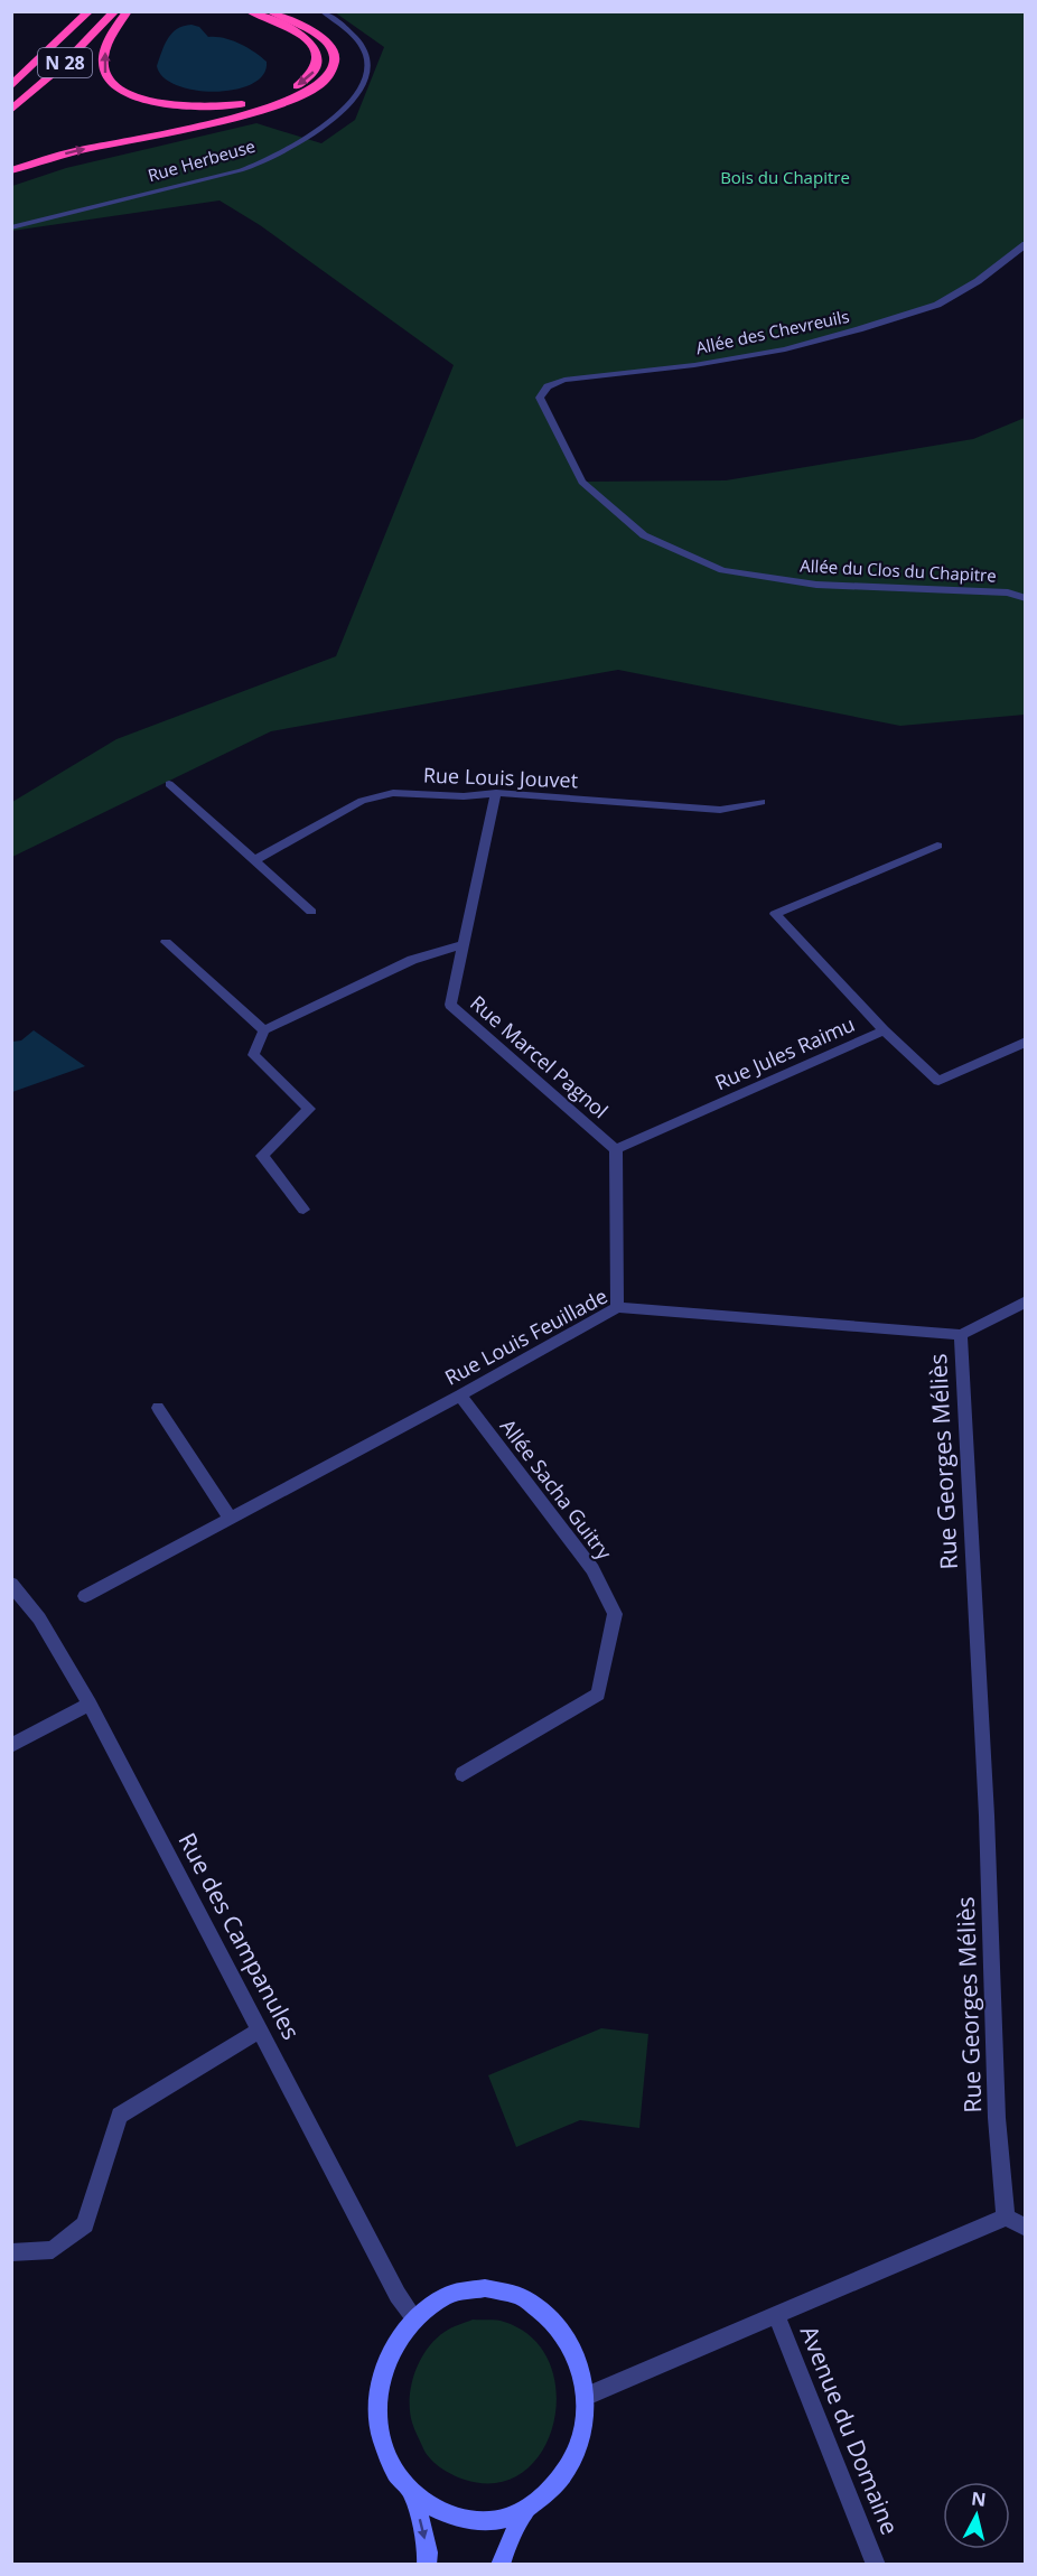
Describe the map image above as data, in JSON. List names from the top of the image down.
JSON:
{
  "streets": {
    "highway": ["N 28"],
    "street": [
      "Rue Herbeuse",
      "Allée des Chevreuils",
      "Allée du Clos du Chapitre",
      "Rue Louis Jouvet",
      "Rue Jules Raimu",
      "Rue Marcel Pagnol",
      "Rue Louis Feuillade",
      "Rue Georges Méliès",
      "Allée Sacha Guitry",
      "Rue des Campanules",
      "Avenue du Domaine"
    ]
  },
  "crossings": [
    ["Allée des Chevreuils", "Allée du Clos du Chapitre"],
    ["Rue Louis Jouvet", "Rue Marcel Pagnol"],
    ["Rue Jules Raimu", "Rue Marcel Pagnol"],
    ["Rue Louis Feuillade", "Rue Georges Méliès"],
    ["Rue Louis Feuillade", "Allée Sacha Guitry"]
  ],
  "parks": ["Bois du Chapitre"],
  "north": "top"
}
